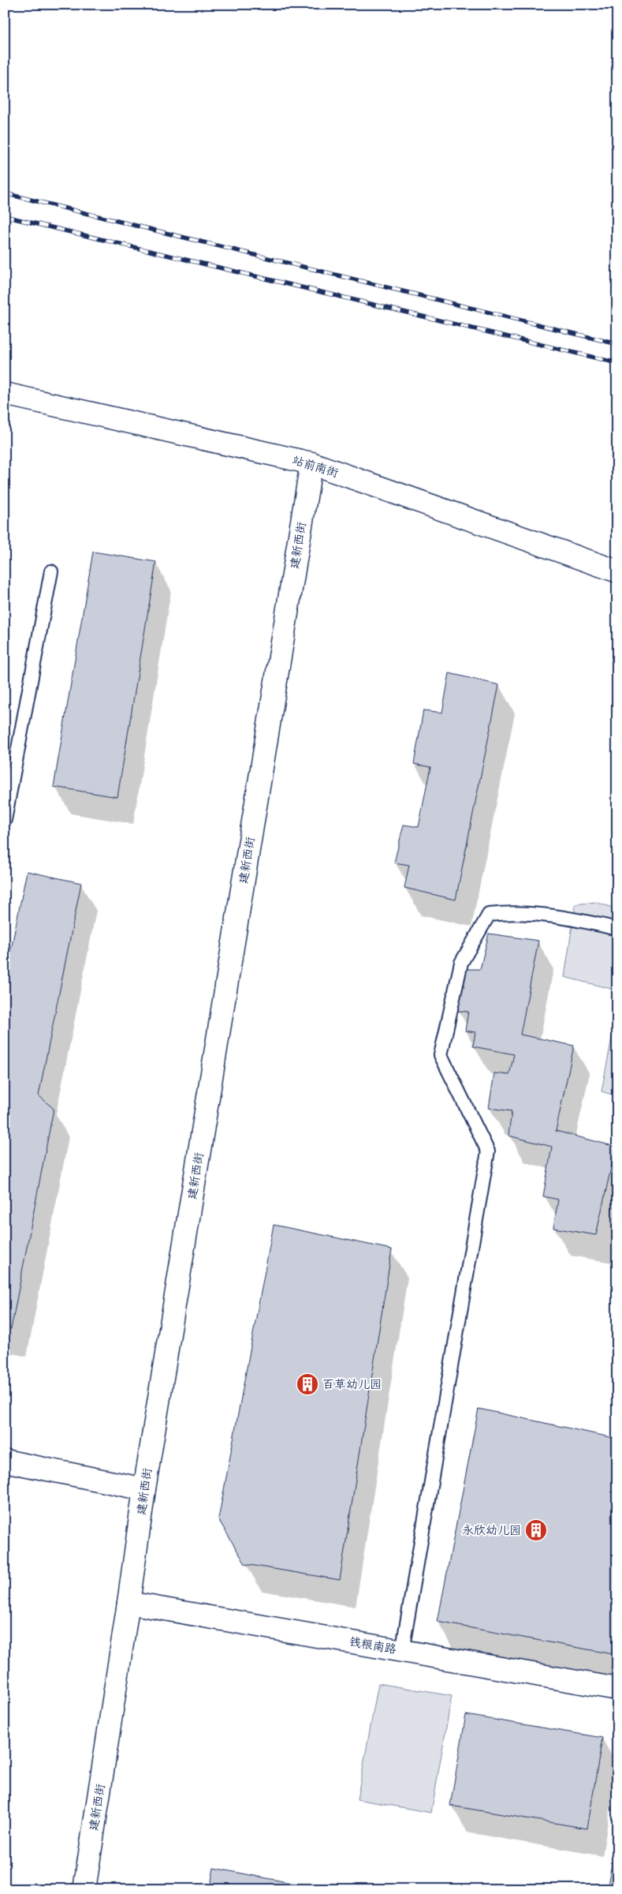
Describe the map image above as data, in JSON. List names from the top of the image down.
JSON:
{
  "streets": {
    "street": ["站前南街", "建新西街", "钱粮南路"]
  },
  "crossings": [
    ["站前南街", "建新西街"],
    ["建新西街", "钱粮南路"]
  ],
  "places": {
    "building": ["百草幼儿园", "永欣幼儿园"]
  }
}
